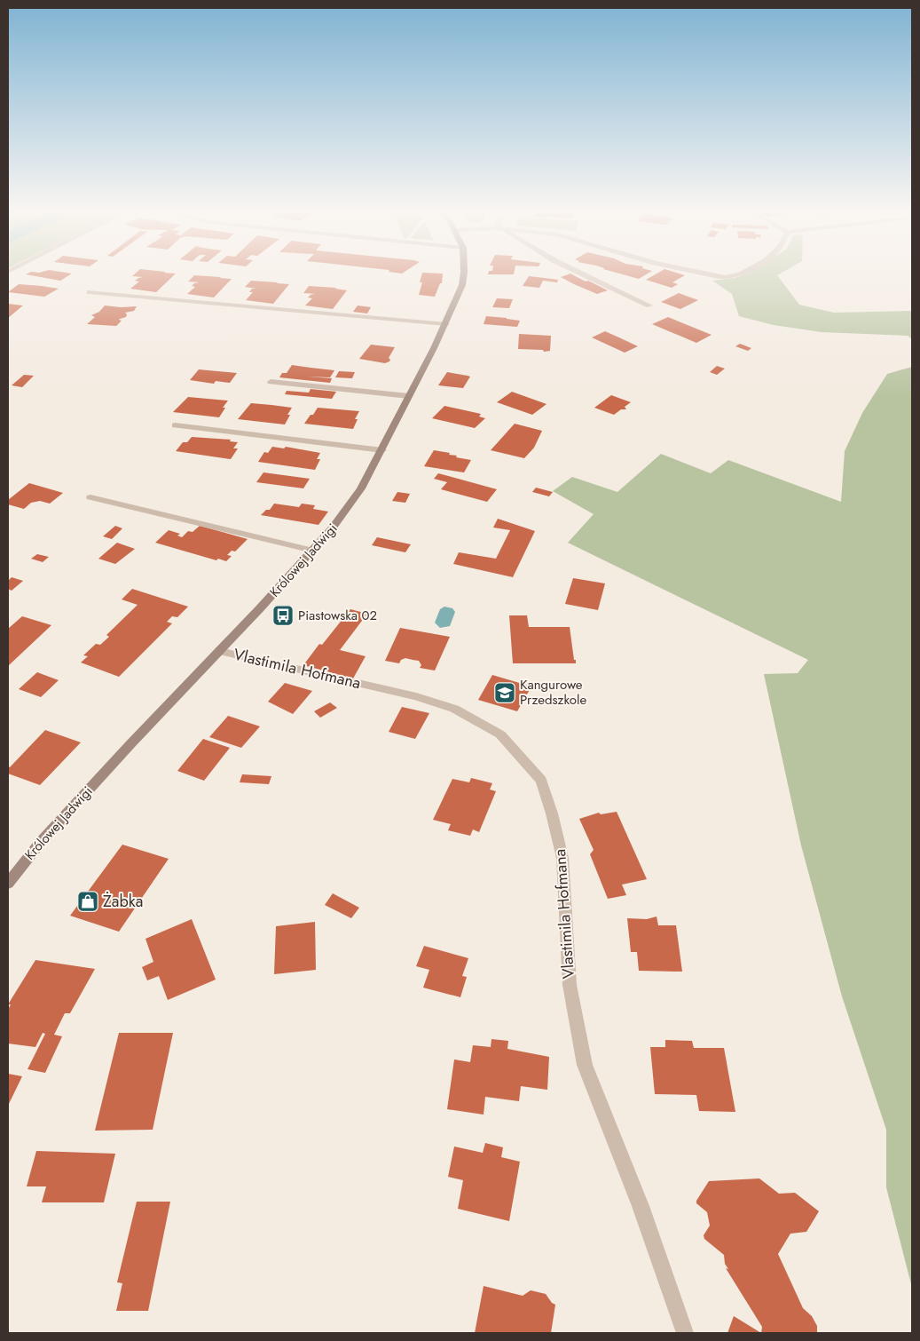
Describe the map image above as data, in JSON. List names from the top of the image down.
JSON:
{
  "streets": {
    "street": ["Królowej Jadwigi", "Vlastimila Hofmana"]
  },
  "crossings": [
    ["Królowej Jadwigi", "Vlastimila Hofmana"]
  ],
  "places": {
    "bus stop": ["Piastowska 02"],
    "school or university": ["Kangurowe Przedszkole"],
    "shop": ["Żabka"]
  }
}
